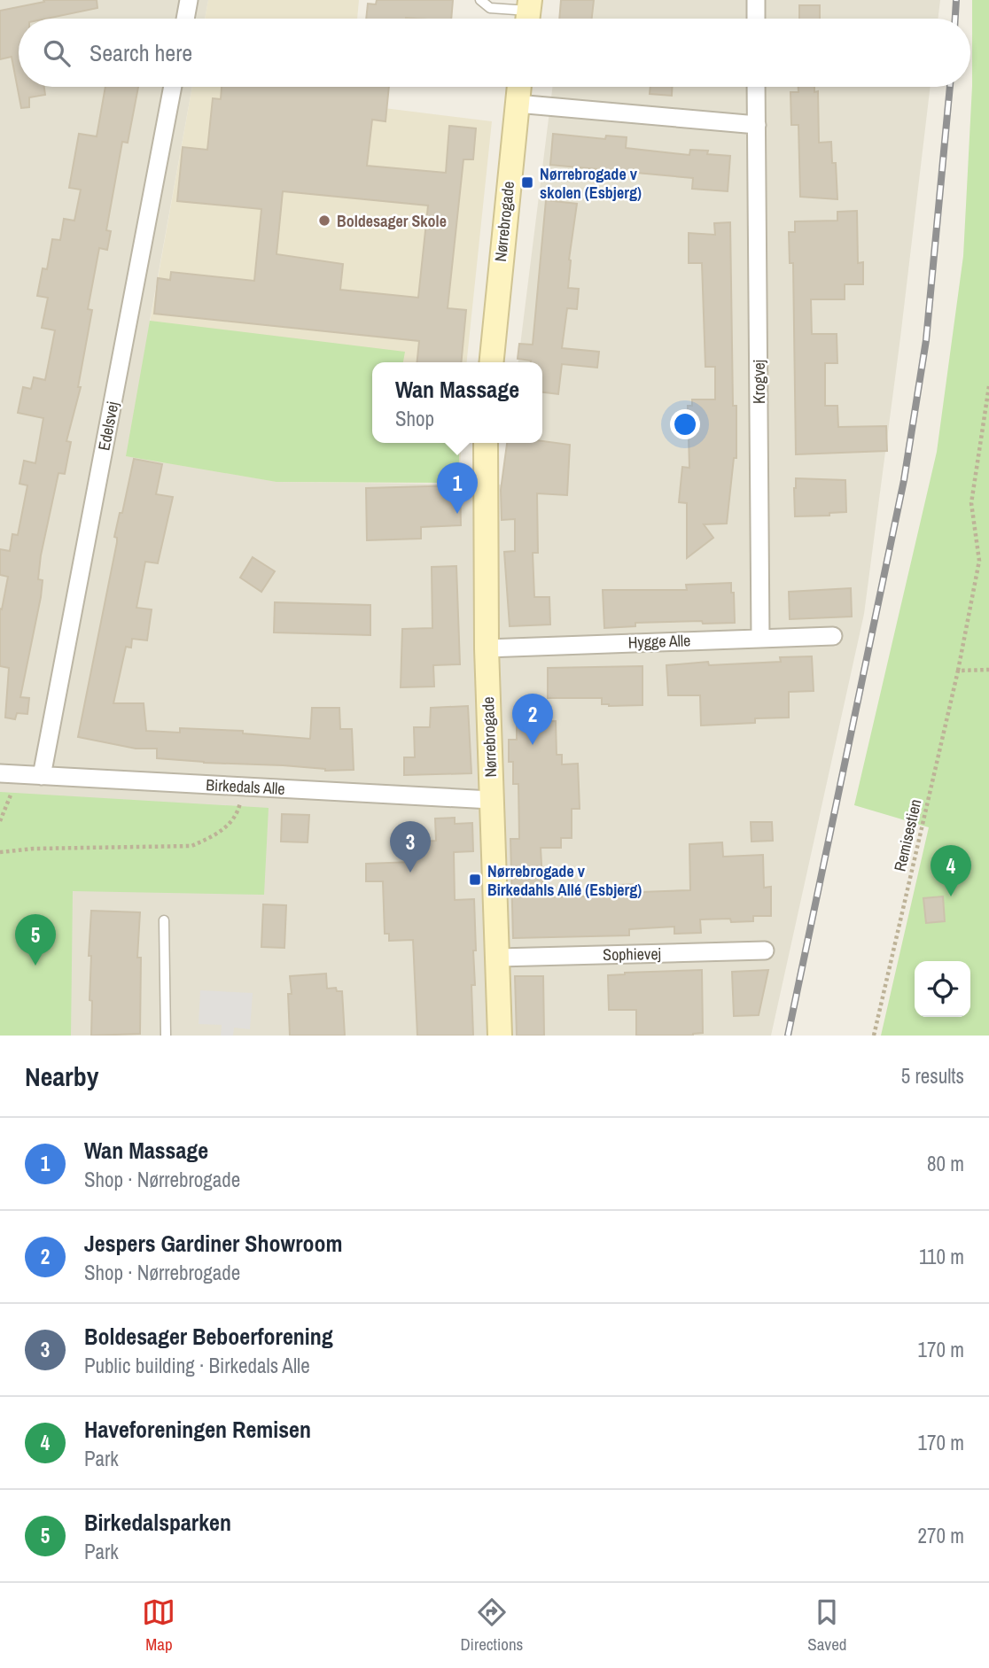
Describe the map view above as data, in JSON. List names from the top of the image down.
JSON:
{
  "streets": {
    "street": [
      "Nørrebrogade",
      "Krogvej",
      "Edelsvej",
      "Hygge Alle",
      "Birkedals Alle",
      "Sophievej"
    ],
    "path": ["Remisestien"]
  },
  "crossings": [
    ["Nørrebrogade", "Hygge Alle"],
    ["Nørrebrogade", "Birkedals Alle"],
    ["Nørrebrogade", "Sophievej"],
    ["Krogvej", "Hygge Alle"],
    ["Edelsvej", "Birkedals Alle"]
  ],
  "places": {
    "transit": ["Nørrebrogade v skolen (Esbjerg)", "Nørrebrogade v Birkedahls Allé (Esbjerg)"],
    "other": ["Boldesager Skole"]
  },
  "page": {
    "search": "Search here",
    "popup": ["Wan Massage", "Shop"],
    "pins": [
      "1",
      "2",
      "3",
      "4",
      "5"
    ],
    "heading": ["Nearby", "5 results"],
    "list": [
      {
        "mark": "1",
        "name": "Wan Massage",
        "note": "Shop · Nørrebrogade",
        "value": "80 m"
      },
      {
        "mark": "2",
        "name": "Jespers Gardiner Showroom",
        "note": "Shop · Nørrebrogade",
        "value": "110 m"
      },
      {
        "mark": "3",
        "name": "Boldesager Beboerforening",
        "note": "Public building · Birkedals Alle",
        "value": "170 m"
      },
      {
        "mark": "4",
        "name": "Haveforeningen Remisen",
        "note": "Park",
        "value": "170 m"
      },
      {
        "mark": "5",
        "name": "Birkedalsparken",
        "note": "Park",
        "value": "270 m"
      }
    ],
    "nav": ["Map", "Directions", "Saved"]
  }
}
